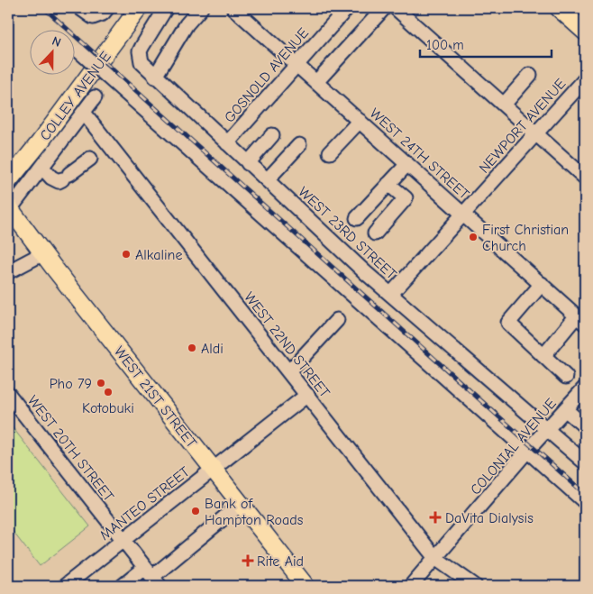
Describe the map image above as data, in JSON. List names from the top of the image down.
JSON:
{
  "streets": {
    "main road": ["COLLEY AVENUE", "WEST 21ST STREET"],
    "street": [
      "GOSNOLD AVENUE",
      "NEWPORT AVENUE",
      "WEST 24TH STREET",
      "WEST 23RD STREET",
      "WEST 22ND STREET",
      "COLONIAL AVENUE",
      "WEST 20TH STREET",
      "MANTEO STREET"
    ]
  },
  "crossings": [
    ["GOSNOLD AVENUE", "WEST 24TH STREET"],
    ["GOSNOLD AVENUE", "WEST 23RD STREET"],
    ["NEWPORT AVENUE", "WEST 24TH STREET"],
    ["NEWPORT AVENUE", "WEST 23RD STREET"],
    ["WEST 23RD STREET", "COLONIAL AVENUE"],
    ["WEST 22ND STREET", "COLONIAL AVENUE"],
    ["WEST 22ND STREET", "MANTEO STREET"],
    ["WEST 21ST STREET", "MANTEO STREET"],
    ["WEST 20TH STREET", "MANTEO STREET"]
  ],
  "places": {
    "other": [
      "First Christian Church",
      "Alkaline",
      "Aldi",
      "Pho 79",
      "Kotobuki",
      "Bank of Hampton Roads"
    ],
    "health": ["DaVita Dialysis", "Rite Aid"]
  },
  "scale_bar": "100 m",
  "north": "top"
}
